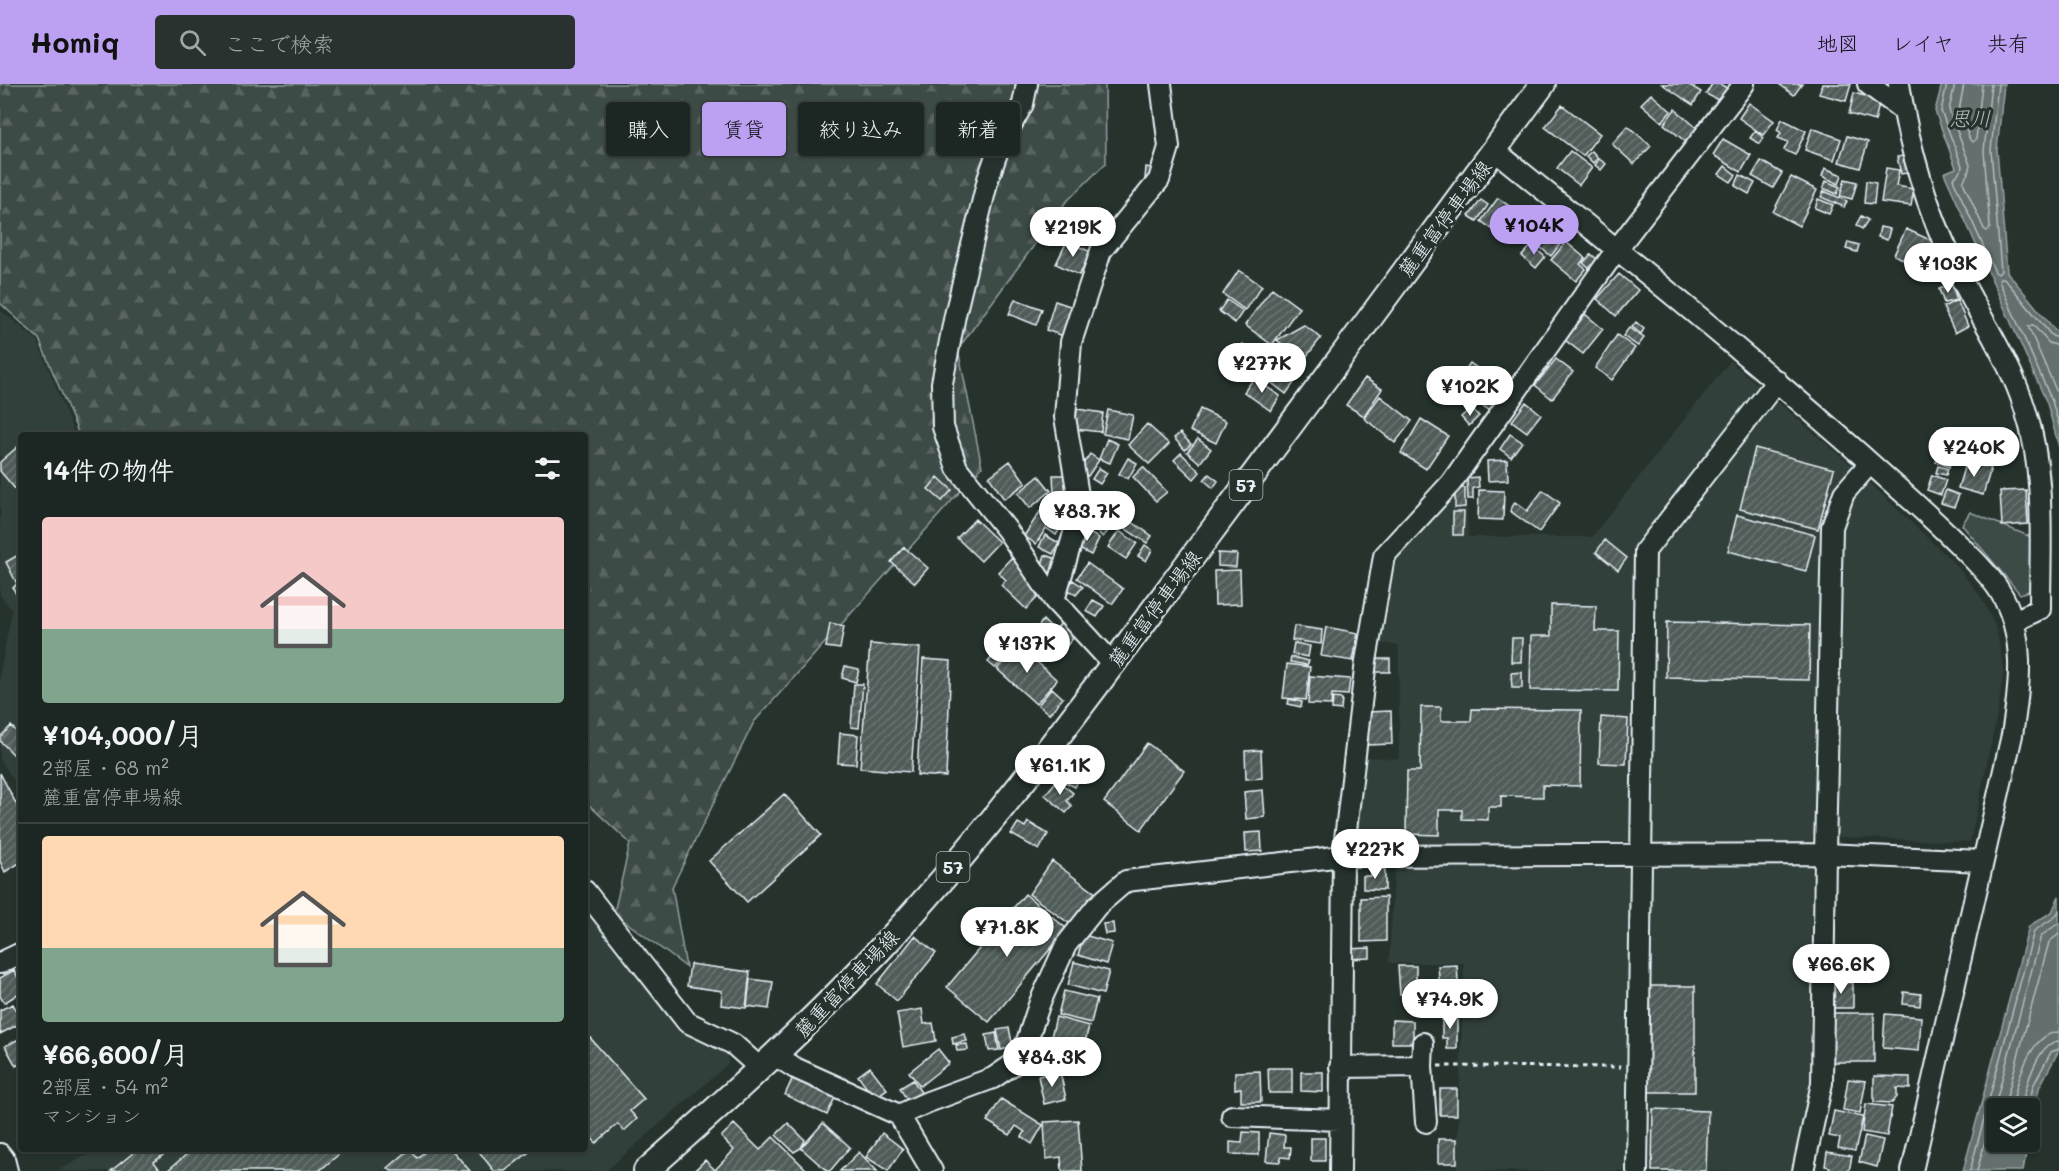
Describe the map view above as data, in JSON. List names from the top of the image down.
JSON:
{
  "streets": {
    "main road": ["麓重富停車場線", "57"]
  },
  "water": ["思川"],
  "page": {
    "header": "Homiq",
    "search": "ここで検索",
    "nav": ["地図", "レイヤ", "共有"],
    "chip": [
      "購入",
      "賃貸",
      "絞り込み",
      "新着"
    ],
    "price": [
      "¥104K",
      "¥219K",
      "¥103K",
      "¥277K",
      "¥102K",
      "¥240K",
      "¥83.7K",
      "¥137K",
      "¥61.1K",
      "¥227K",
      "¥71.8K",
      "¥66.6K",
      "¥74.9K",
      "¥84.3K"
    ],
    "heading": "14件の物件",
    "list": [
      {
        "name": "¥104,000/月",
        "note": "2部屋 · 68 m² · 麓重富停車場線"
      },
      {
        "name": "¥66,600/月",
        "note": "2部屋 · 54 m² · マンション"
      }
    ]
  }
}
